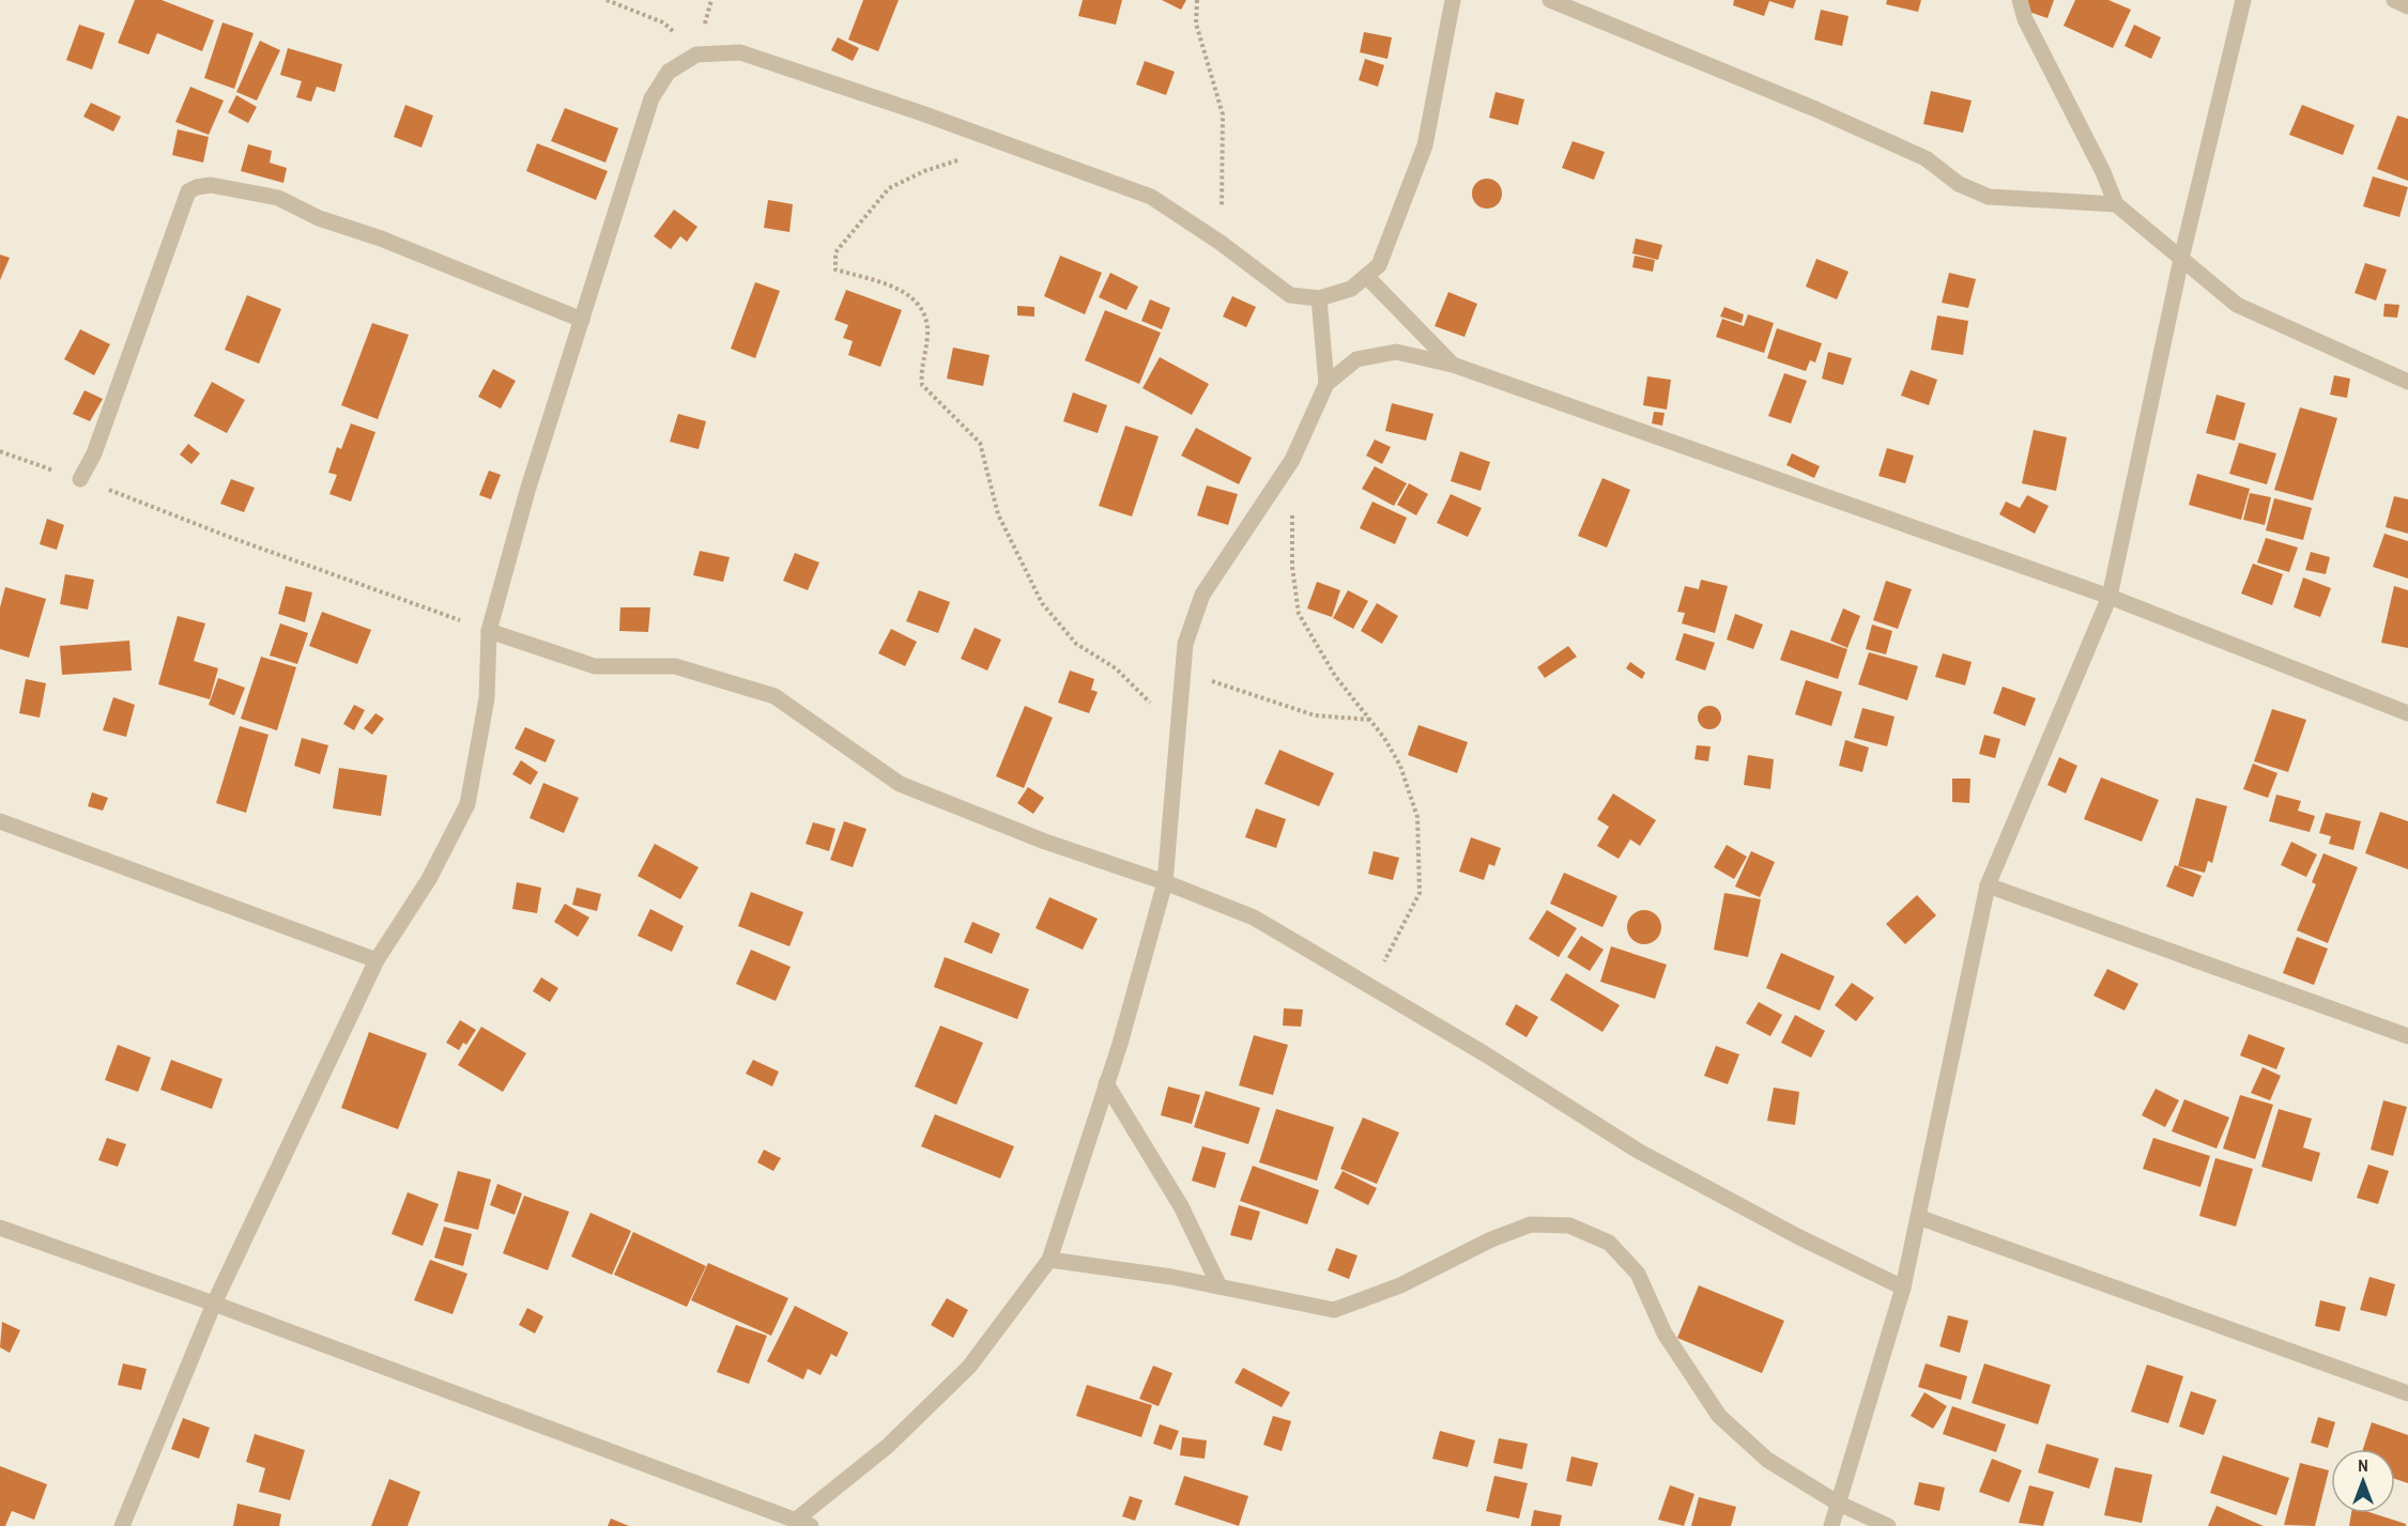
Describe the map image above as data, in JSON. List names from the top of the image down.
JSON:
{
  "north": "top"
}
